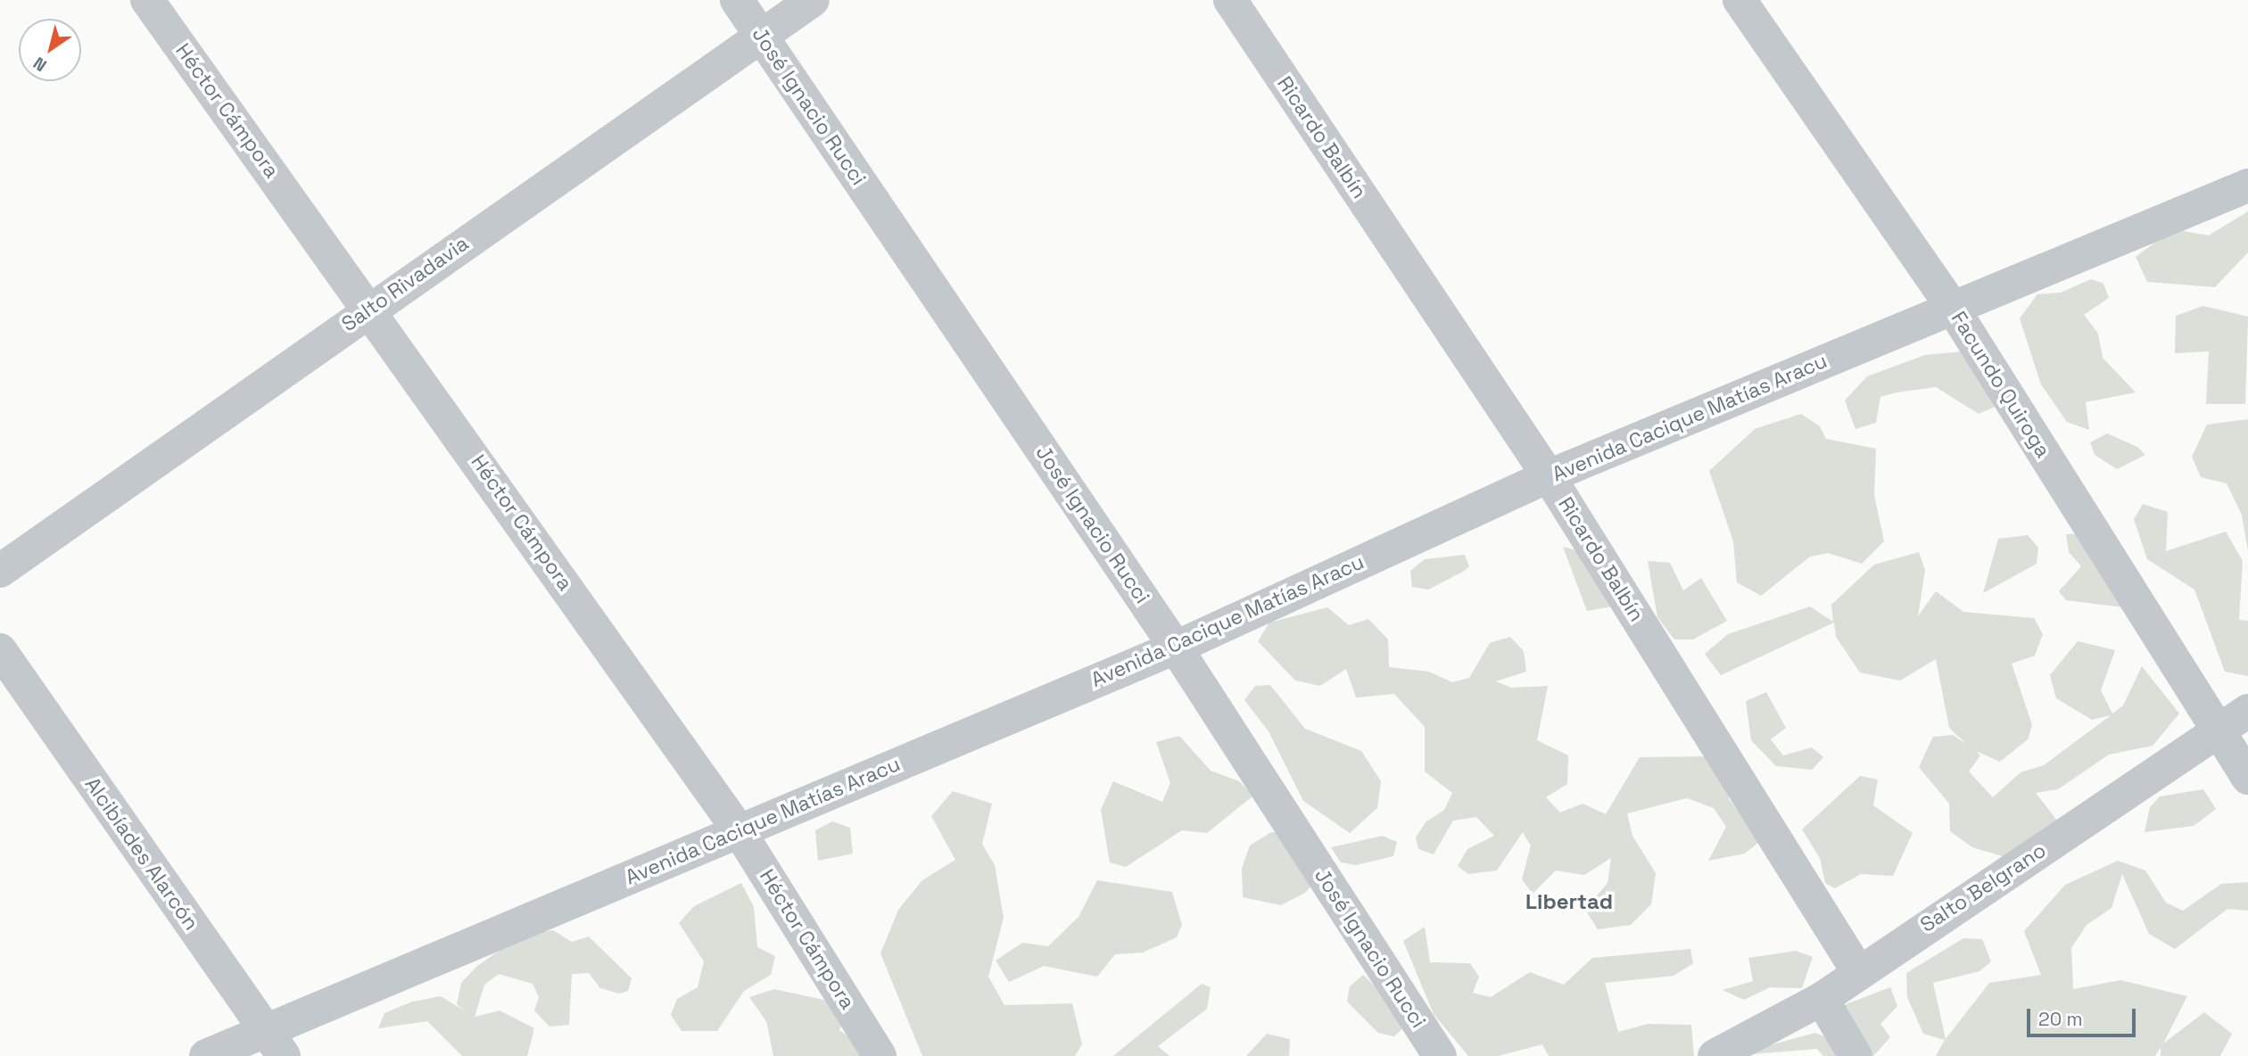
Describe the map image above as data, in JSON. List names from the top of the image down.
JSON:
{
  "streets": {
    "street": [
      "José Ignacio Rucci",
      "Héctor Cámpora",
      "Ricardo Balbín",
      "Salto Rivadavia",
      "Facundo Quiroga",
      "Avenida Cacique Matías Aracu",
      "Alcibíades Alarcón",
      "Salto Belgrano"
    ]
  },
  "crossings": [
    ["José Ignacio Rucci", "Salto Rivadavia"],
    ["José Ignacio Rucci", "Avenida Cacique Matías Aracu"],
    ["Héctor Cámpora", "Salto Rivadavia"],
    ["Héctor Cámpora", "Avenida Cacique Matías Aracu"],
    ["Ricardo Balbín", "Avenida Cacique Matías Aracu"],
    ["Ricardo Balbín", "Salto Belgrano"],
    ["Facundo Quiroga", "Avenida Cacique Matías Aracu"],
    ["Facundo Quiroga", "Salto Belgrano"],
    ["Avenida Cacique Matías Aracu", "Alcibíades Alarcón"]
  ],
  "districts": ["Libertad"],
  "scale_bar": "20 m",
  "north": "bottom left"
}
